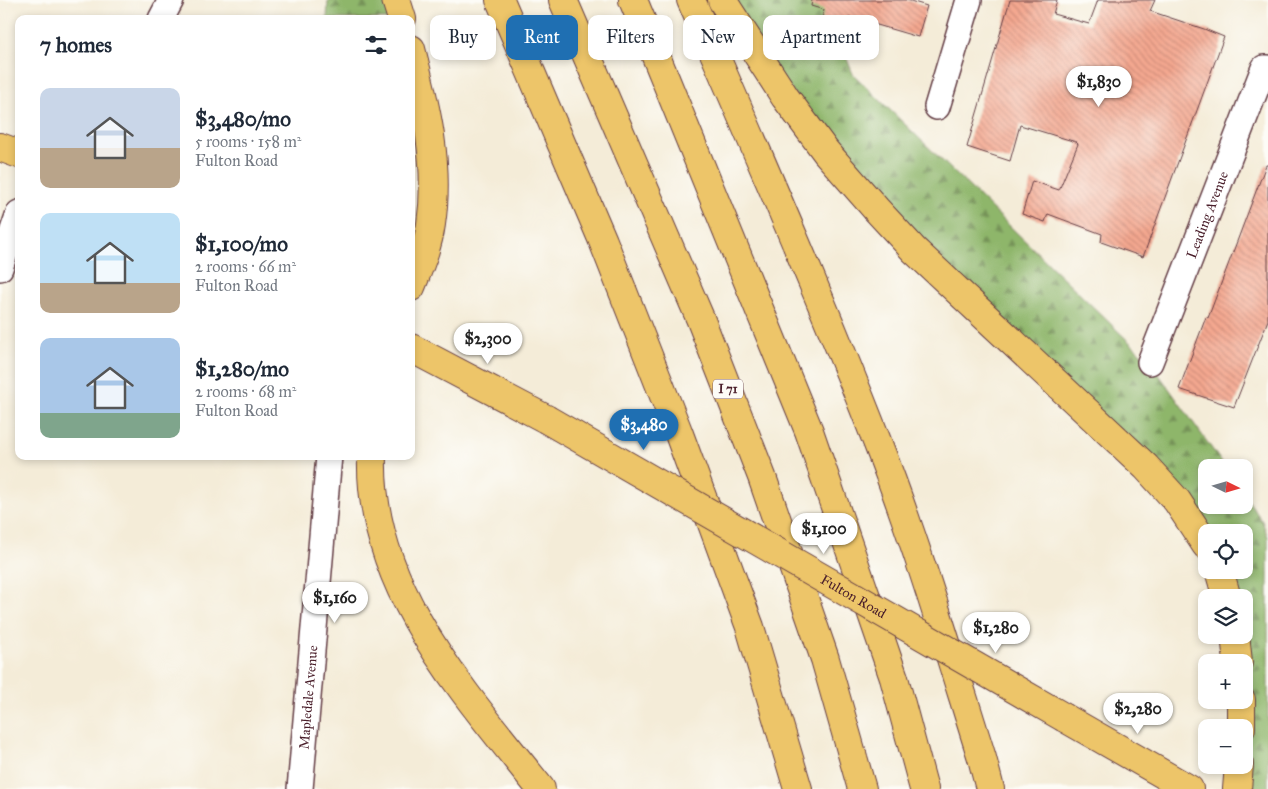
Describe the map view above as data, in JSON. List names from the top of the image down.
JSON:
{
  "streets": {
    "main road": ["I 71", "Fulton Road"],
    "street": ["Leading Avenue", "Mapledale Avenue"]
  },
  "north": "right",
  "page": {
    "chip": [
      "Buy",
      "Rent",
      "Filters",
      "New",
      "Apartment"
    ],
    "heading": "7 homes",
    "price": [
      "$1,830",
      "$2,300",
      "$3,480",
      "$1,100",
      "$1,160",
      "$1,280",
      "$2,280"
    ],
    "list": [
      {
        "name": "$3,480/mo",
        "note": "5 rooms · 158 m² · Fulton Road"
      },
      {
        "name": "$1,100/mo",
        "note": "2 rooms · 66 m² · Fulton Road"
      },
      {
        "name": "$1,280/mo",
        "note": "2 rooms · 68 m² · Fulton Road"
      }
    ],
    "map_buttons": ["+", "−"]
  }
}
